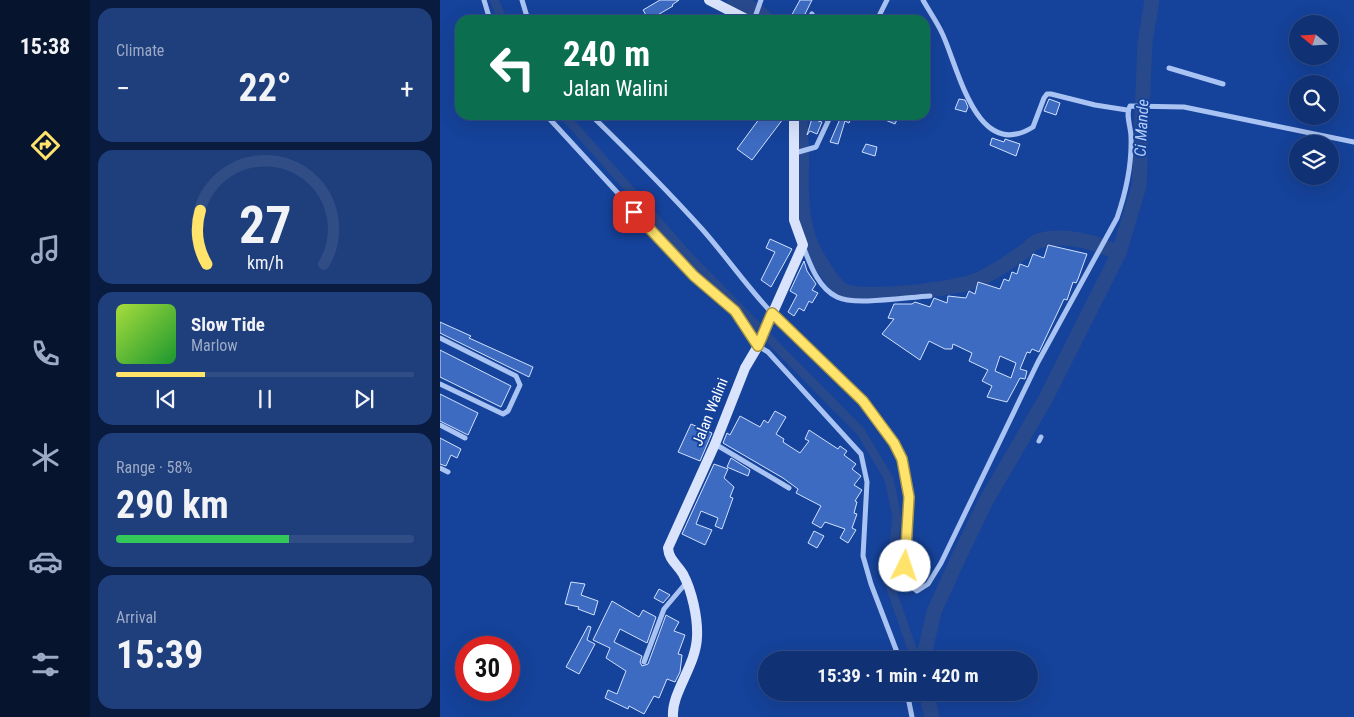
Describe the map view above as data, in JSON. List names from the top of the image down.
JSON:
{
  "streets": {
    "street": ["Jalan Walini"]
  },
  "water": ["Ci Mande"],
  "north": "left",
  "page": {
    "tabs": "15:38",
    "tile": [
      "Climate",
      ["Range · 58%", "290 km"],
      ["Arrival", "15:39"]
    ],
    "turn": ["240 m", "Jalan Walini"],
    "heat": ["−", "22°", "+"],
    "song": ["Slow Tide", "Marlow"],
    "limit": "30",
    "trip": "15:39 · 1 min · 420 m",
    "gauge": ["27", "km/h"]
  }
}
